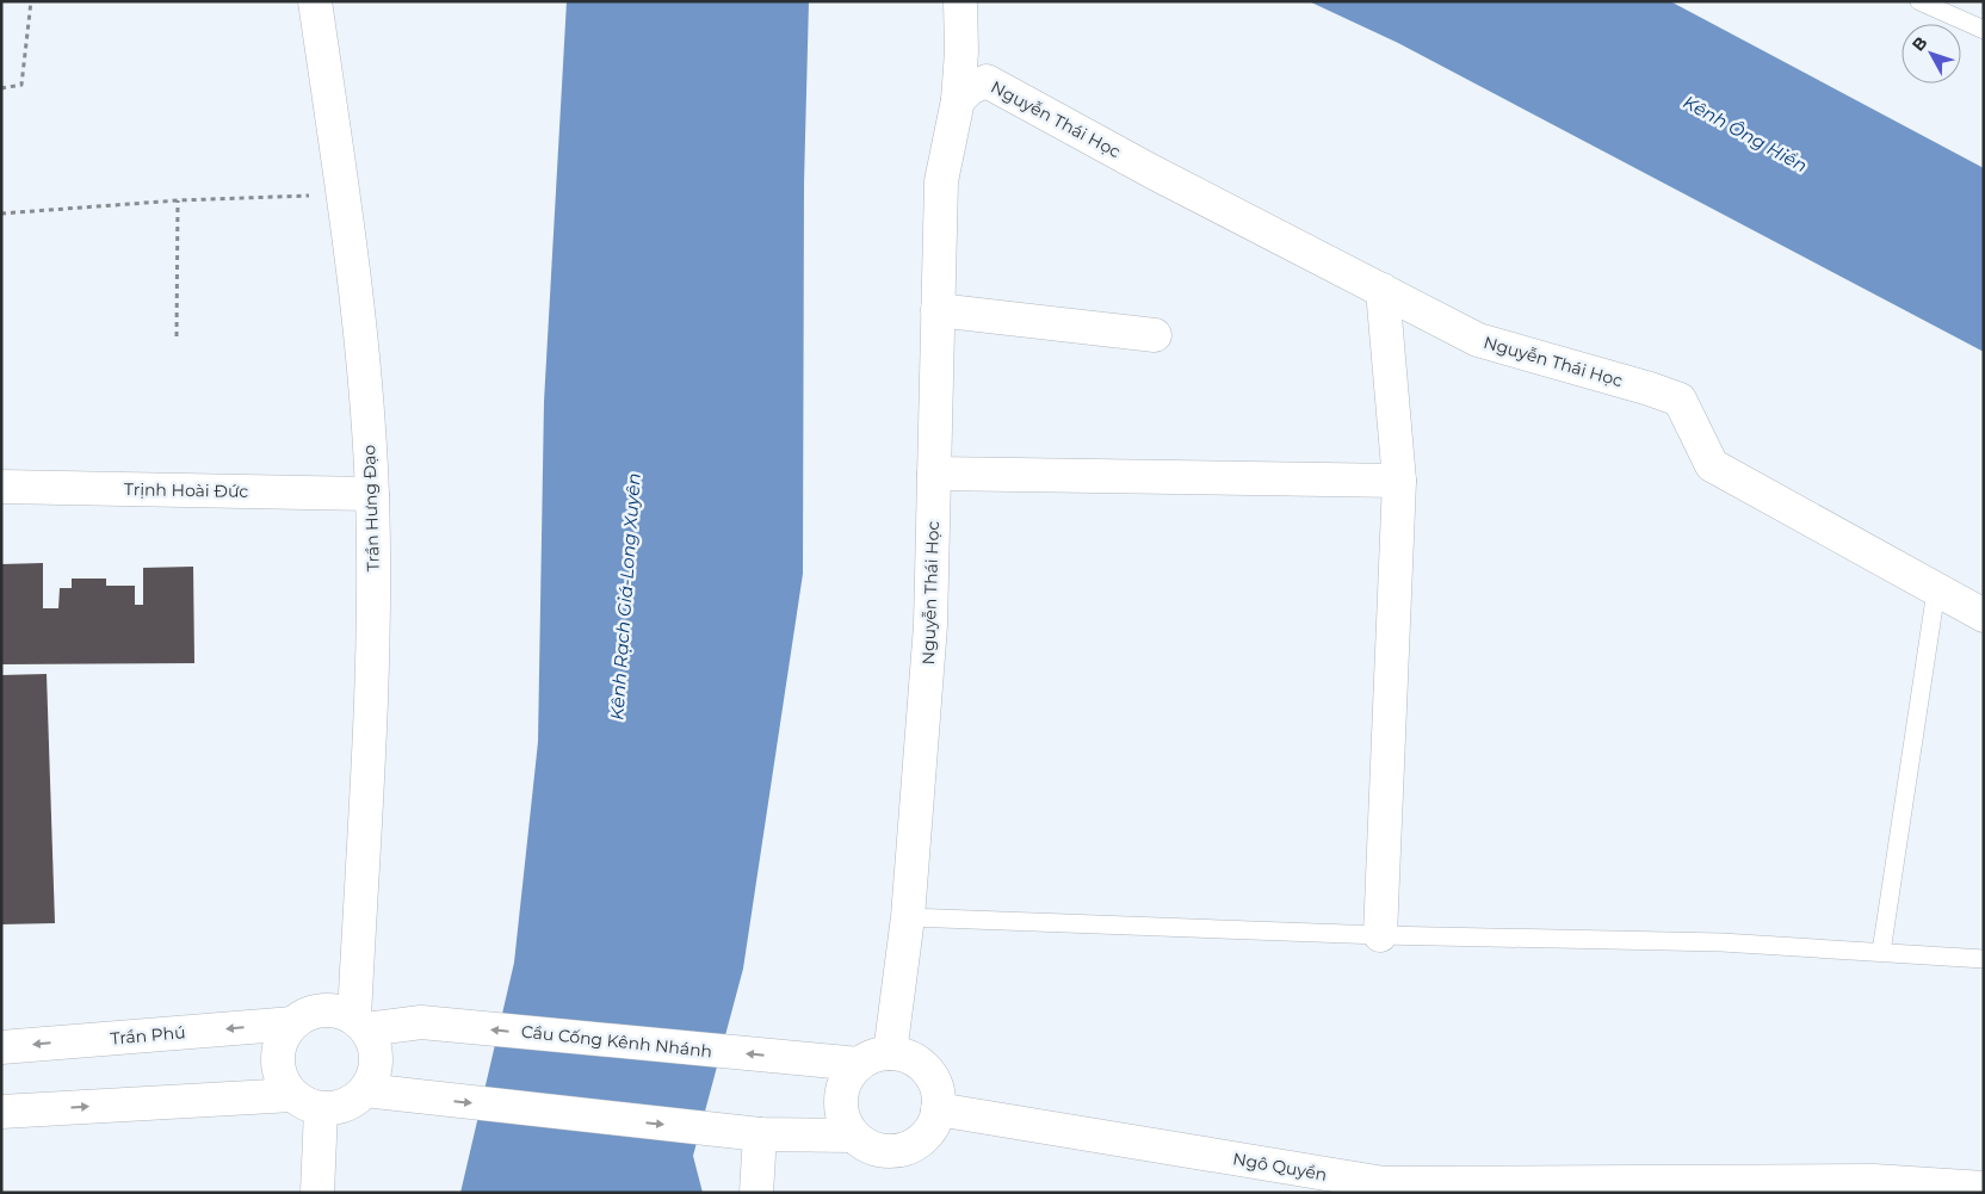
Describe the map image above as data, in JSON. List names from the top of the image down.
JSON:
{
  "streets": {
    "street": [
      "Nguyễn Thái Học",
      "Trịnh Hoài Đức",
      "Trần Hưng Đạo",
      "Trần Phú",
      "Cầu Cống Kênh Nhánh",
      "Ngô Quyền"
    ]
  },
  "crossings": [
    ["Nguyễn Thái Học", "Cầu Cống Kênh Nhánh"],
    ["Nguyễn Thái Học", "Ngô Quyền"],
    ["Trịnh Hoài Đức", "Trần Hưng Đạo"],
    ["Trần Hưng Đạo", "Trần Phú"],
    ["Trần Hưng Đạo", "Cầu Cống Kênh Nhánh"],
    ["Trần Phú", "Cầu Cống Kênh Nhánh"],
    ["Cầu Cống Kênh Nhánh", "Ngô Quyền"]
  ],
  "water": ["Kênh Ông Hiển", "Kênh Rạch Giá-Long Xuyên"],
  "north": "top left"
}
